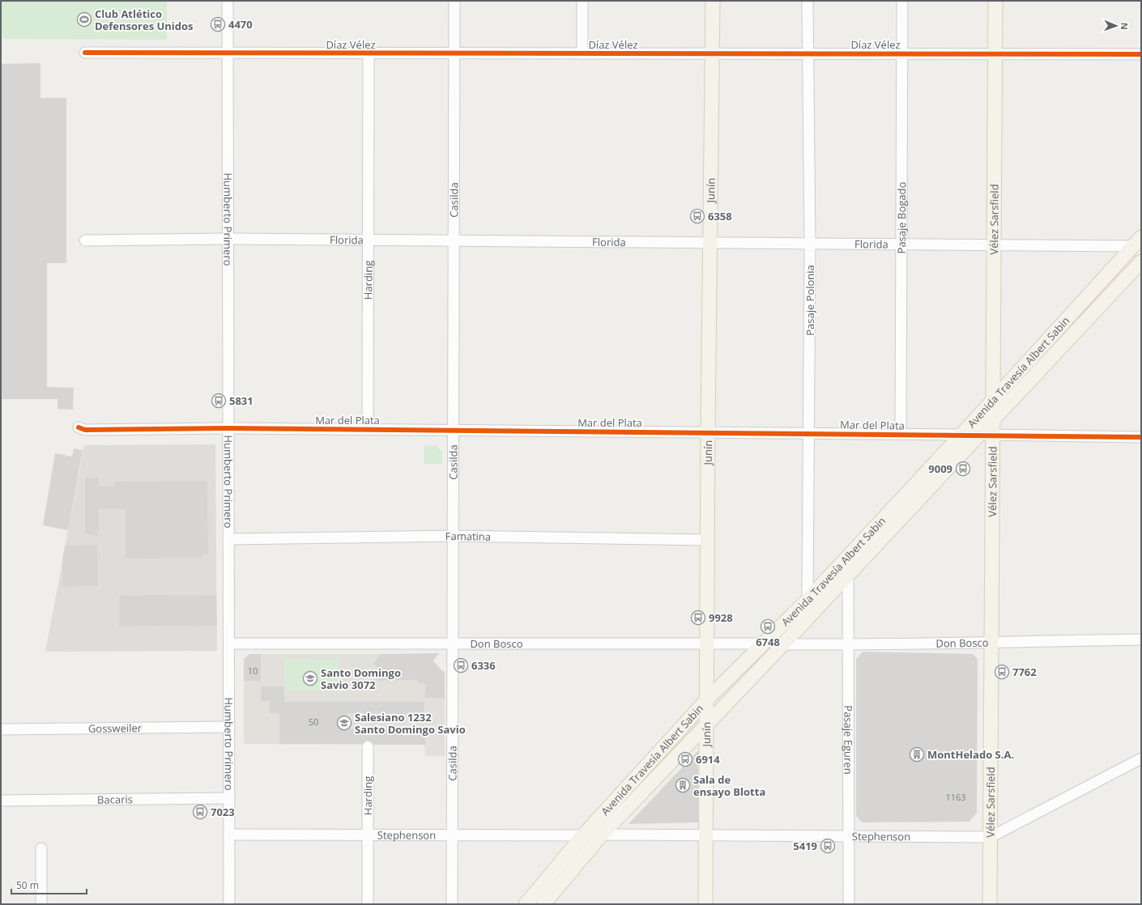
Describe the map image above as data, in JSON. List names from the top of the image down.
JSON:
{
  "streets": {
    "main road": ["Junín", "Vélez Sarsfield", "Avenida Travesía Albert Sabin"],
    "street": [
      "Díaz Vélez",
      "Casilda",
      "Pasaje Bogado",
      "Humberto Primero",
      "Florida",
      "Harding",
      "Pasaje Polonia",
      "Mar del Plata",
      "Famatina",
      "Don Bosco",
      "Gossweiler",
      "Pasaje Eguren",
      "Bacaris",
      "Stephenson"
    ]
  },
  "crossings": [
    ["Díaz Vélez", "Junín"],
    ["Díaz Vélez", "Casilda"],
    ["Díaz Vélez", "Pasaje Bogado"],
    ["Díaz Vélez", "Humberto Primero"],
    ["Díaz Vélez", "Vélez Sarsfield"],
    ["Díaz Vélez", "Harding"],
    ["Díaz Vélez", "Pasaje Polonia"],
    ["Junín", "Florida"],
    ["Junín", "Avenida Travesía Albert Sabin"],
    ["Junín", "Mar del Plata"],
    ["Junín", "Famatina"],
    ["Junín", "Don Bosco"],
    ["Junín", "Stephenson"],
    ["Casilda", "Florida"],
    ["Casilda", "Mar del Plata"],
    ["Casilda", "Famatina"],
    ["Casilda", "Don Bosco"],
    ["Casilda", "Stephenson"],
    ["Pasaje Bogado", "Florida"],
    ["Pasaje Bogado", "Mar del Plata"],
    ["Humberto Primero", "Florida"],
    ["Humberto Primero", "Mar del Plata"],
    ["Humberto Primero", "Famatina"],
    ["Humberto Primero", "Don Bosco"],
    ["Humberto Primero", "Gossweiler"],
    ["Humberto Primero", "Bacaris"],
    ["Humberto Primero", "Stephenson"],
    ["Vélez Sarsfield", "Florida"],
    ["Vélez Sarsfield", "Avenida Travesía Albert Sabin"],
    ["Vélez Sarsfield", "Mar del Plata"],
    ["Vélez Sarsfield", "Don Bosco"],
    ["Vélez Sarsfield", "Stephenson"],
    ["Florida", "Harding"],
    ["Florida", "Pasaje Polonia"],
    ["Florida", "Avenida Travesía Albert Sabin"],
    ["Harding", "Mar del Plata"],
    ["Harding", "Stephenson"],
    ["Pasaje Polonia", "Avenida Travesía Albert Sabin"],
    ["Pasaje Polonia", "Mar del Plata"],
    ["Avenida Travesía Albert Sabin", "Mar del Plata"],
    ["Avenida Travesía Albert Sabin", "Don Bosco"],
    ["Avenida Travesía Albert Sabin", "Pasaje Eguren"],
    ["Avenida Travesía Albert Sabin", "Stephenson"],
    ["Don Bosco", "Pasaje Eguren"],
    ["Pasaje Eguren", "Stephenson"]
  ],
  "places": {
    "sports": ["Club Atlético Defensores Unidos"],
    "bus stop": [
      "4470",
      "6358",
      "5831",
      "9009",
      "9928",
      "6748",
      "6336",
      "7762",
      "6914",
      "7023",
      "5419"
    ],
    "school or university": ["Santo Domingo Savio 3072", "Salesiano 1232 Santo Domingo Savio"],
    "building": ["MontHelado S.A.", "Sala de ensayo Blotta"]
  },
  "house_numbers": ["10", "50", "1163"],
  "scale_bar": "50 m",
  "north": "right"
}
